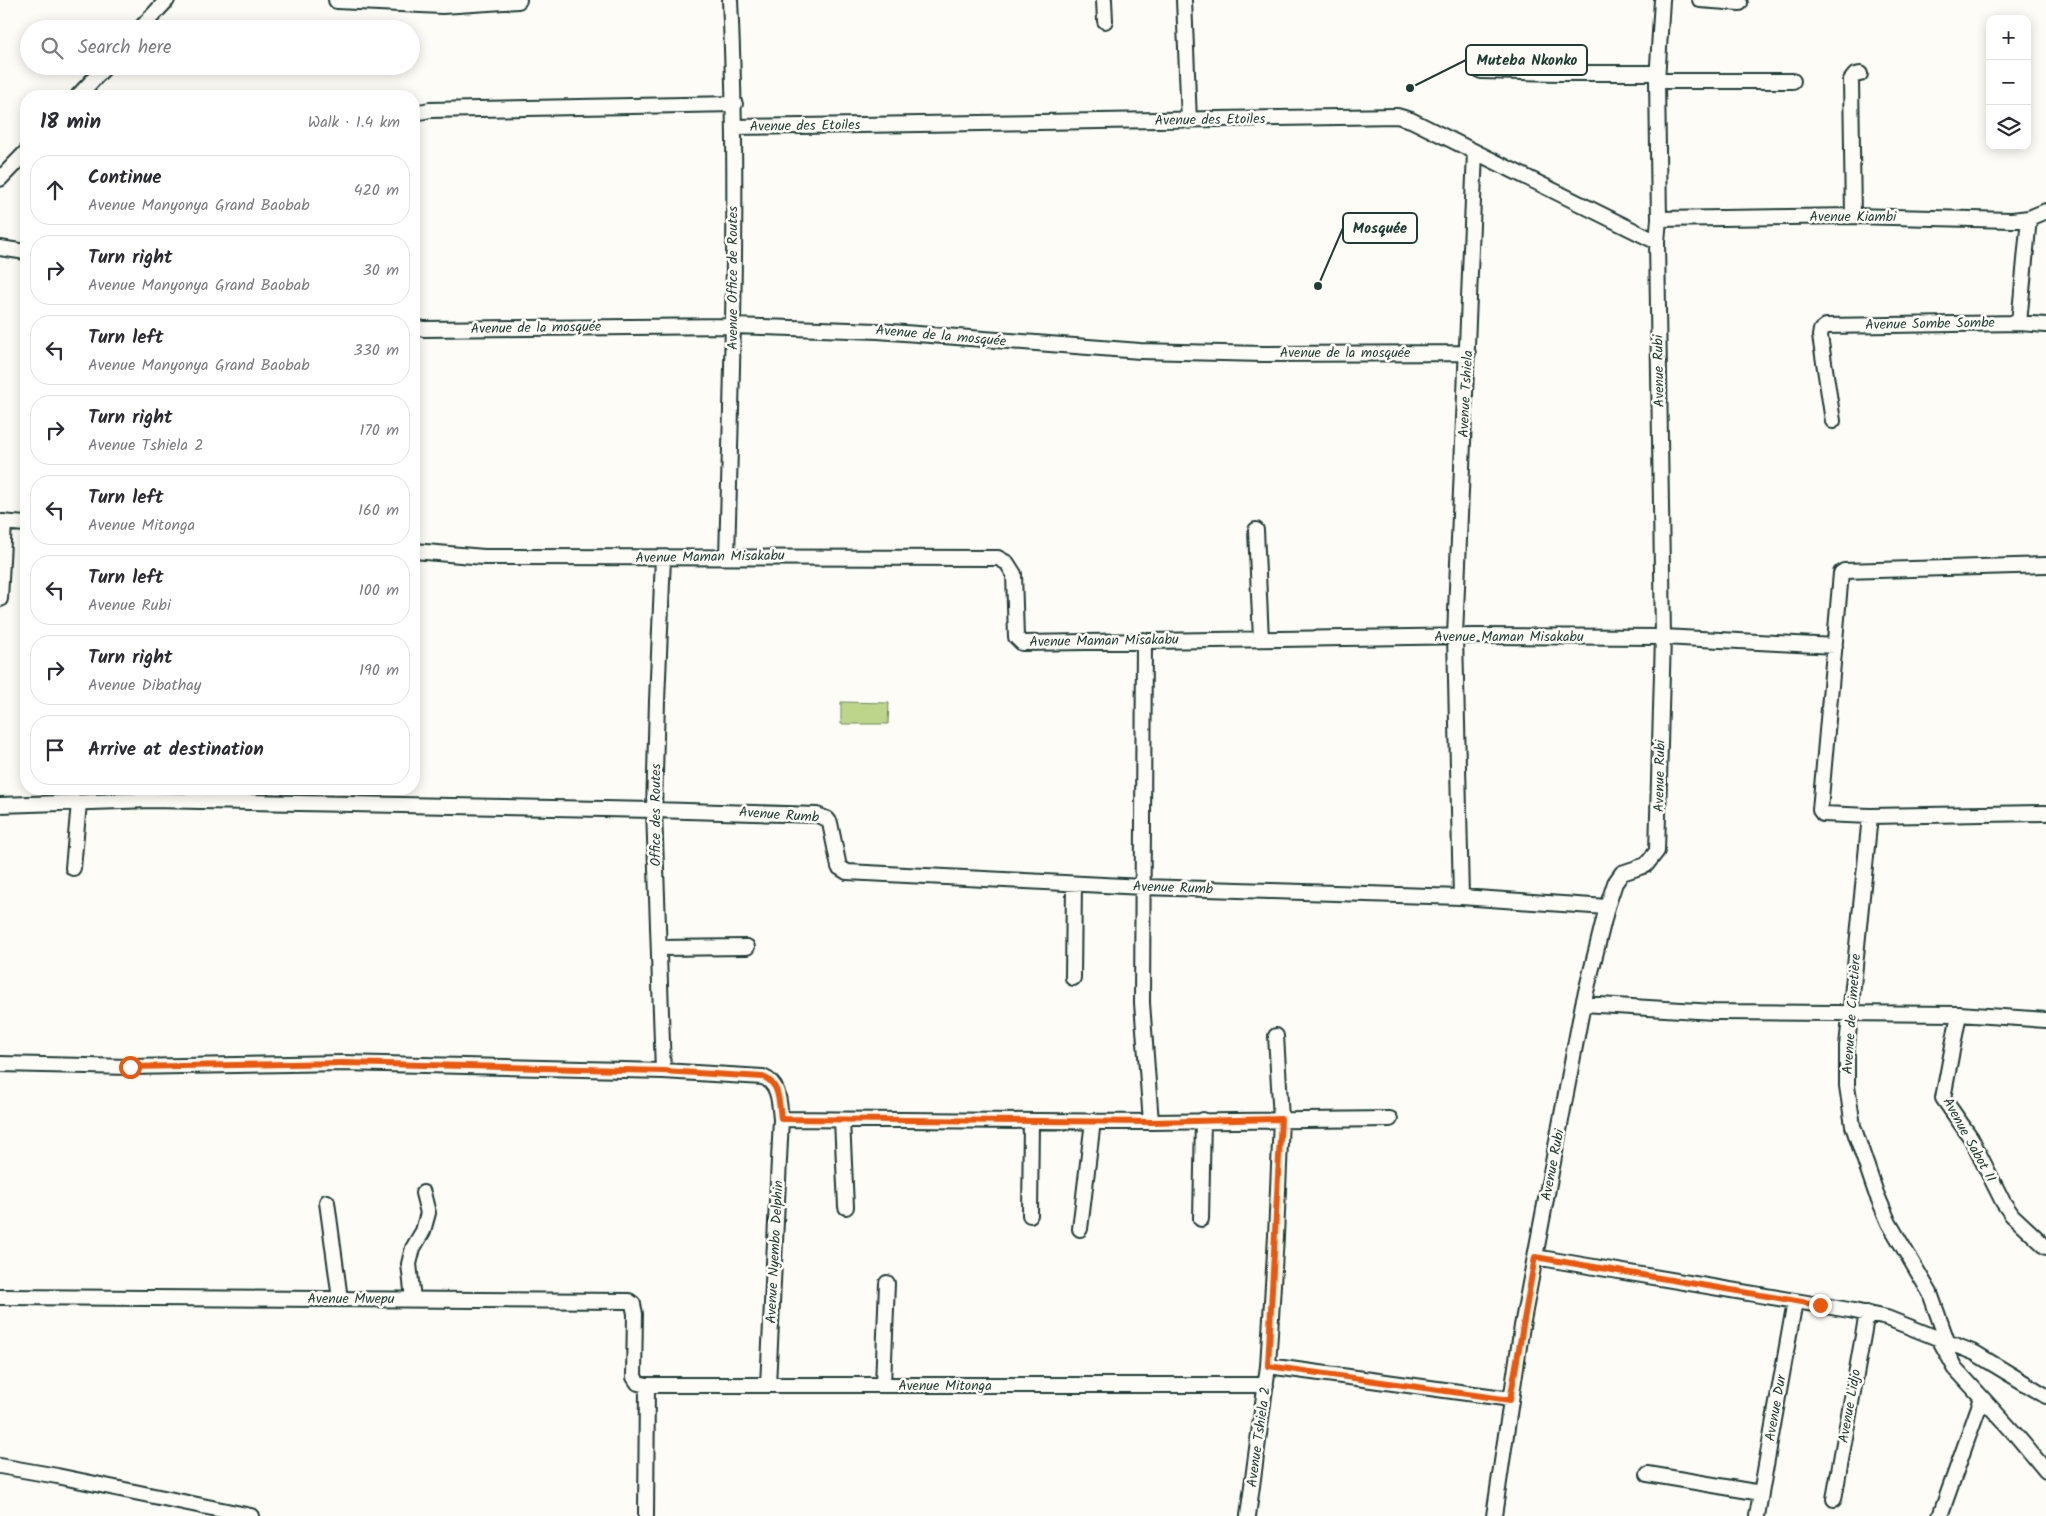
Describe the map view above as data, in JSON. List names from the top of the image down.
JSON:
{
  "streets": {
    "street": [
      "Avenue des Etoiles",
      "Avenue Kiambi",
      "Avenue Office de Routes",
      "Avenue Sombe Sombe",
      "Avenue de la mosquée",
      "Avenue Rubi",
      "Avenue Tshiela",
      "Avenue Maman Misakabu",
      "Office des Routes",
      "Avenue Rumb",
      "Avenue de Cimetière",
      "Avenue Sabot II",
      "Avenue Nyembo Delphin",
      "Avenue Mwepu",
      "Avenue Mitonga",
      "Avenue Lidjo",
      "Avenue Dur",
      "Avenue Tshiela 2"
    ]
  },
  "crossings": [
    ["Avenue des Etoiles", "Avenue Office de Routes"],
    ["Avenue des Etoiles", "Avenue Rubi"],
    ["Avenue des Etoiles", "Avenue Tshiela"],
    ["Avenue Kiambi", "Avenue Rubi"],
    ["Avenue Office de Routes", "Avenue de la mosquée"],
    ["Avenue Office de Routes", "Avenue Maman Misakabu"],
    ["Avenue de la mosquée", "Avenue Tshiela"],
    ["Avenue Rubi", "Avenue Maman Misakabu"],
    ["Avenue Rubi", "Avenue Rumb"],
    ["Avenue Tshiela", "Avenue Maman Misakabu"],
    ["Avenue Tshiela", "Avenue Rumb"],
    ["Avenue Maman Misakabu", "Office des Routes"],
    ["Office des Routes", "Avenue Rumb"],
    ["Office des Routes", "Avenue Nyembo Delphin"],
    ["Avenue Nyembo Delphin", "Avenue Mitonga"],
    ["Avenue Mwepu", "Avenue Mitonga"],
    ["Avenue Mitonga", "Avenue Tshiela 2"]
  ],
  "places": ["Muteba Nkonko", "Mosquée"],
  "page": {
    "map_buttons": ["+", "−"],
    "search": "Search here",
    "heading": ["18 min", "Walk · 1.4 km"],
    "list": [
      ["Continue", "Avenue Manyonya Grand Baobab", "420 m"],
      ["Turn right", "Avenue Manyonya Grand Baobab", "30 m"],
      ["Turn left", "Avenue Manyonya Grand Baobab", "330 m"],
      ["Turn right", "Avenue Tshiela 2", "170 m"],
      ["Turn left", "Avenue Mitonga", "160 m"],
      ["Turn left", "Avenue Rubi", "100 m"],
      ["Turn right", "Avenue Dibathay", "190 m"],
      "Arrive at destination"
    ]
  }
}
